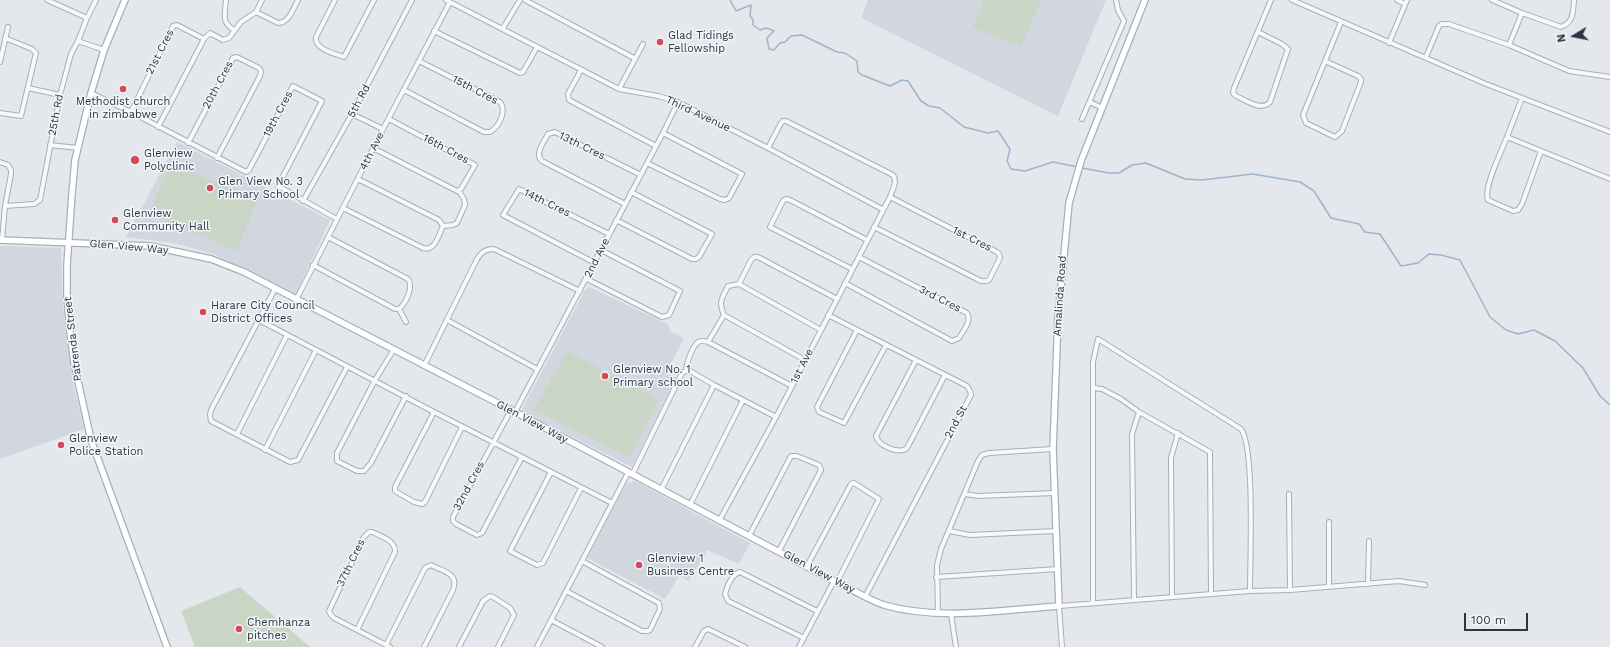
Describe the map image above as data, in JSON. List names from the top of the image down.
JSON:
{
  "streets": {
    "street": [
      "21st Cres",
      "20th Cres",
      "15th Cres",
      "5th Rd",
      "19th Cres",
      "Third Avenue",
      "25th Rd",
      "13th Cres",
      "16th Cres",
      "4th Ave",
      "14th Cres",
      "1st Cres",
      "Glen View Way",
      "2nd Ave",
      "Amalinda Road",
      "3rd Cres",
      "Patrenda Street",
      "1st Ave",
      "2nd St",
      "32nd Cres",
      "37th Cres"
    ]
  },
  "crossings": [
    ["20th Cres", "19th Cres"],
    ["15th Cres", "4th Ave"],
    ["5th Rd", "19th Cres"],
    ["Third Avenue", "4th Ave"],
    ["Third Avenue", "2nd Ave"],
    ["Third Avenue", "1st Ave"],
    ["13th Cres", "2nd Ave"],
    ["16th Cres", "4th Ave"],
    ["4th Ave", "Glen View Way"],
    ["14th Cres", "2nd Ave"],
    ["1st Cres", "1st Ave"],
    ["Glen View Way", "2nd Ave"],
    ["Glen View Way", "Amalinda Road"],
    ["Glen View Way", "Patrenda Street"],
    ["Glen View Way", "1st Ave"],
    ["Glen View Way", "2nd St"],
    ["Glen View Way", "32nd Cres"],
    ["2nd Ave", "32nd Cres"],
    ["3rd Cres", "1st Ave"],
    ["1st Ave", "2nd St"]
  ],
  "places": [
    "Glad Tidings Fellowship",
    "Methodist church in zimbabwe",
    "Glenview Polyclinic",
    "Glen View No. 3 Primary School",
    "Glenview Community Hall",
    "Harare City Council District Offices",
    "Glenview No. 1 Primary school",
    "Glenview Police Station",
    "Glenview 1 Business Centre",
    "Chemhanza pitches"
  ],
  "scale_bar": "100 m",
  "north": "left"
}
